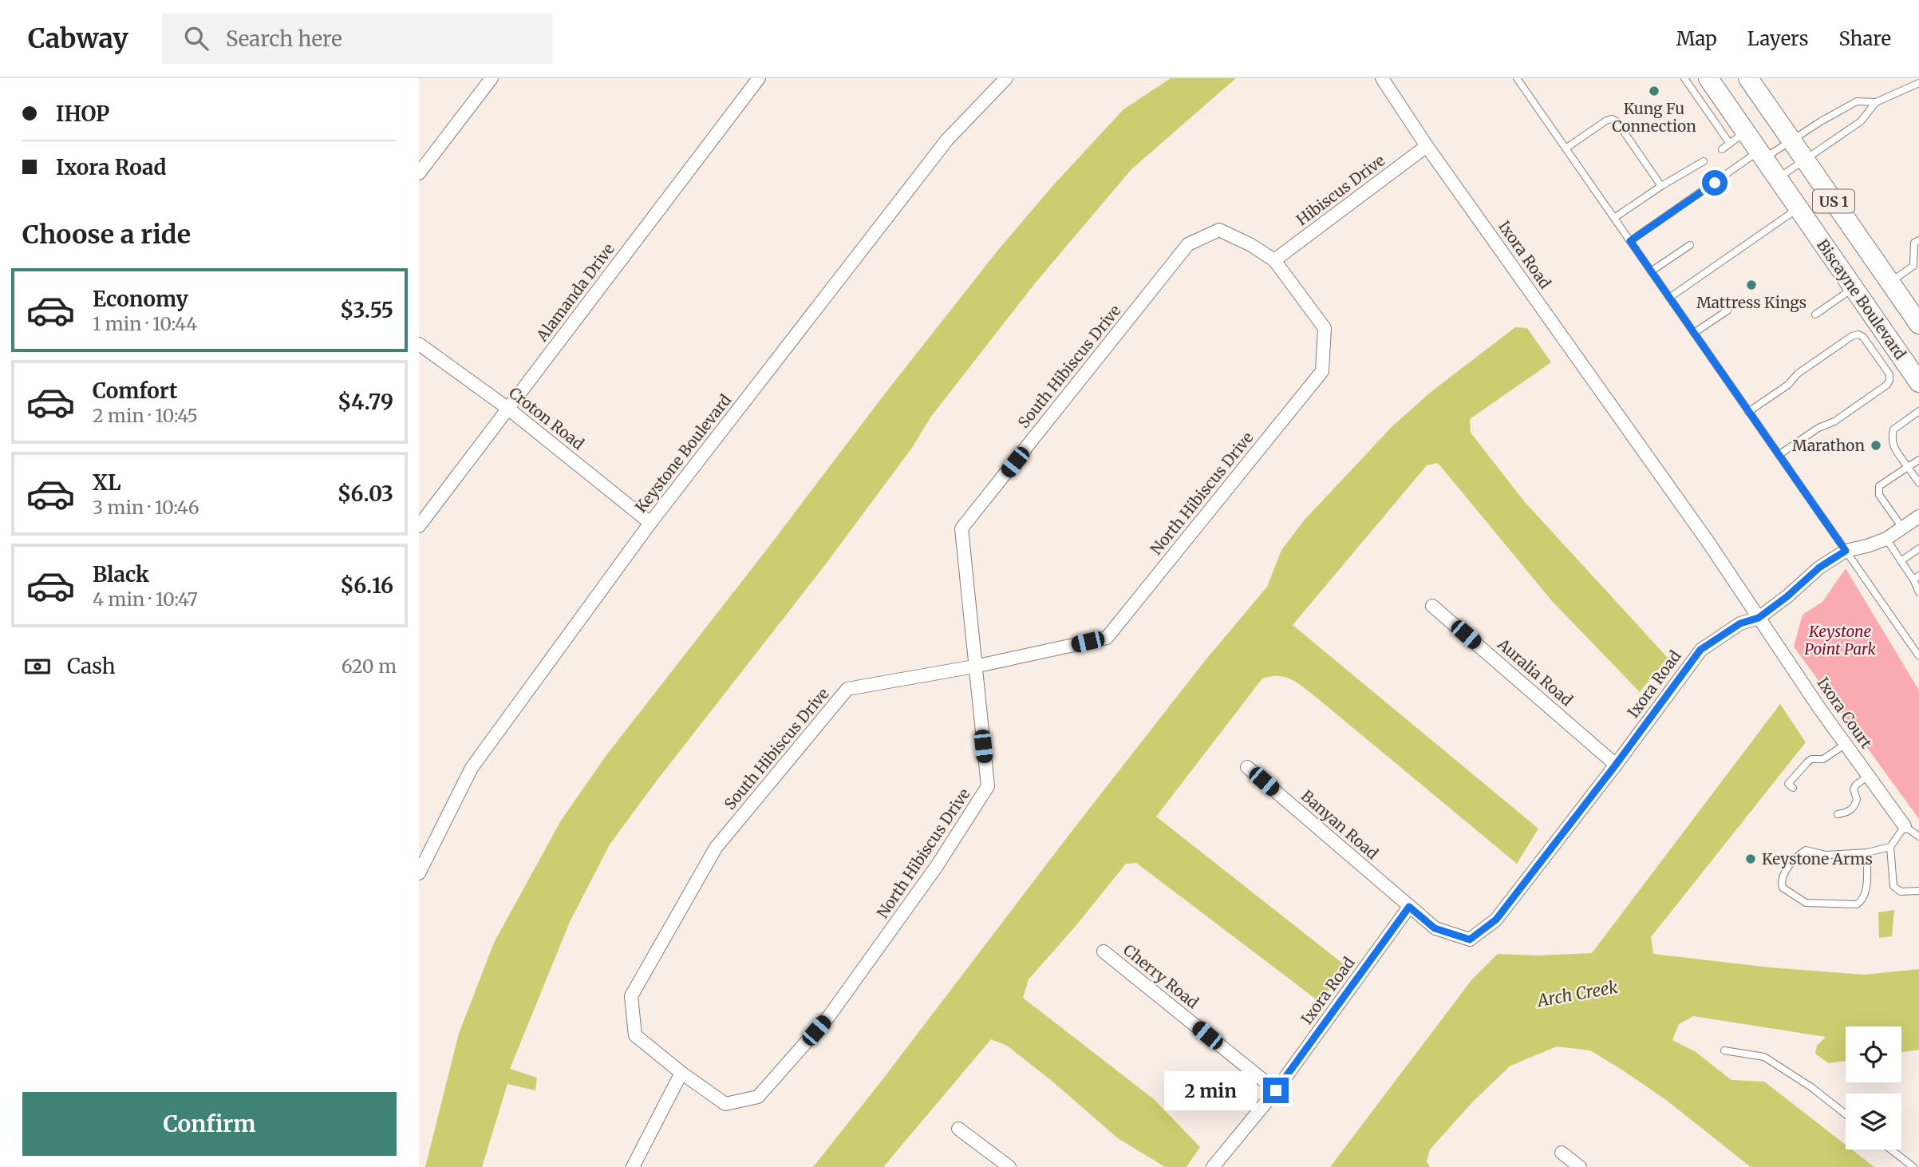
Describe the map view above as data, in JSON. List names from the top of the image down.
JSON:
{
  "streets": {
    "main road": ["US 1", "Biscayne Boulevard"],
    "street": [
      "Hibiscus Drive",
      "Ixora Road",
      "Alamanda Drive",
      "South Hibiscus Drive",
      "Croton Road",
      "Keystone Boulevard",
      "North Hibiscus Drive",
      "Auralia Road",
      "Ixora Court",
      "Banyan Road",
      "Cherry Road"
    ]
  },
  "crossings": [
    ["Hibiscus Drive", "Ixora Road"],
    ["Hibiscus Drive", "South Hibiscus Drive"],
    ["Hibiscus Drive", "North Hibiscus Drive"],
    ["Ixora Road", "Auralia Road"],
    ["Ixora Road", "Ixora Court"],
    ["Ixora Road", "Banyan Road"],
    ["Ixora Road", "Cherry Road"],
    ["Alamanda Drive", "Croton Road"],
    ["South Hibiscus Drive", "North Hibiscus Drive"],
    ["Croton Road", "Keystone Boulevard"]
  ],
  "water": ["Arch Creek"],
  "parks": ["Keystone Point Park"],
  "places": [
    "Kung Fu Connection",
    "Mattress Kings",
    "Marathon",
    "Keystone Arms"
  ],
  "page": {
    "header": "Cabway",
    "search": "Search here",
    "nav": ["Map", "Layers", "Share"],
    "banner": ["IHOP", "Ixora Road"],
    "heading": "Choose a ride",
    "list": [
      {
        "name": "Economy",
        "note": "1 min · 10:44",
        "value": "$3.55"
      },
      {
        "name": "Comfort",
        "note": "2 min · 10:45",
        "value": "$4.79"
      },
      {
        "name": "XL",
        "note": "3 min · 10:46",
        "value": "$6.03"
      },
      {
        "name": "Black",
        "note": "4 min · 10:47",
        "value": "$6.16"
      }
    ],
    "pay": ["Cash", "620 m"],
    "bubble": "2 min",
    "buttons": "Confirm"
  }
}
